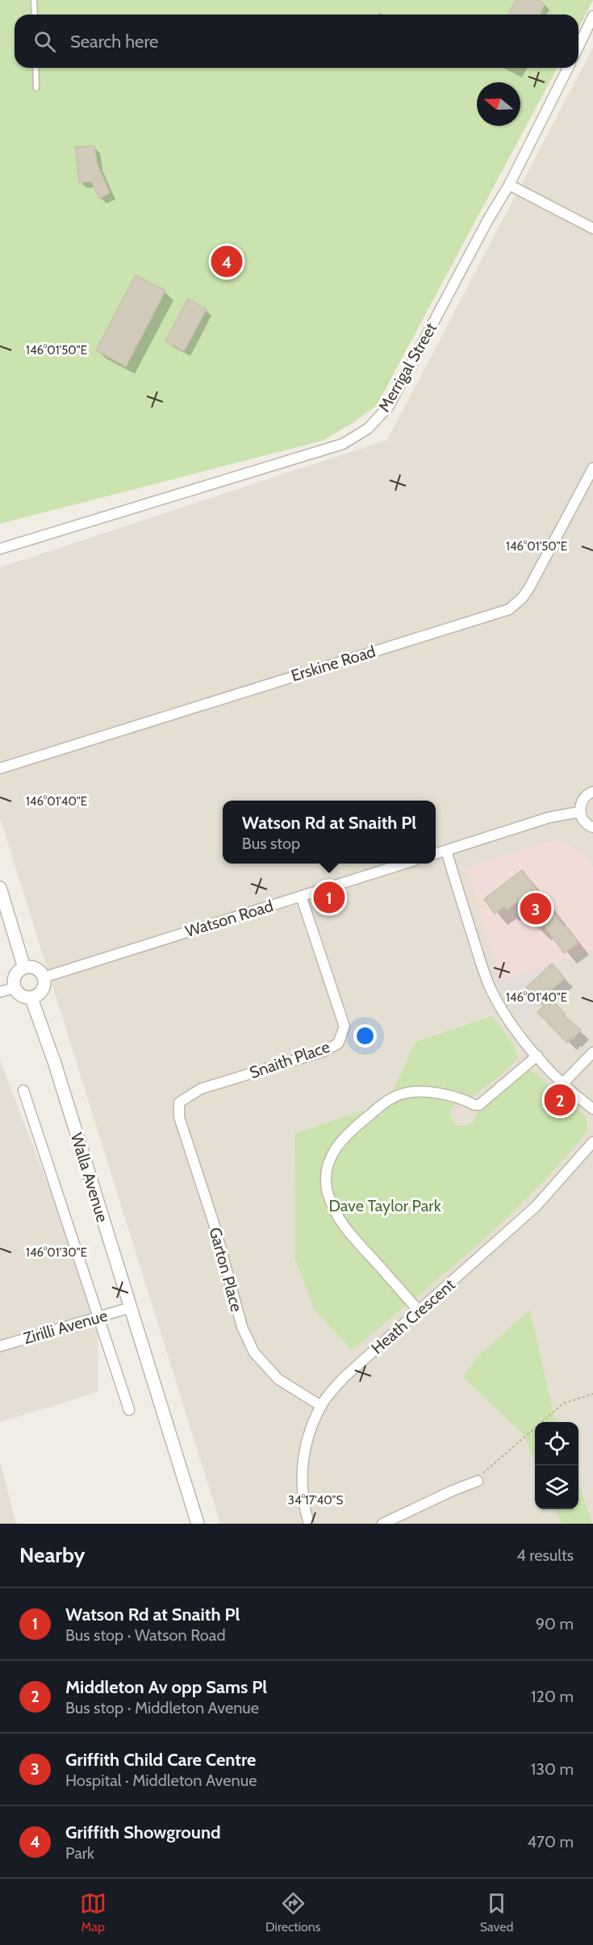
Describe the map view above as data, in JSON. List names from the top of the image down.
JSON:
{
  "streets": {
    "street": [
      "Merrigal Street",
      "Erskine Road",
      "Watson Road",
      "Snaith Place",
      "Walla Avenue",
      "Garton Place",
      "Heath Crescent",
      "Zirilli Avenue"
    ]
  },
  "crossings": [
    ["Watson Road", "Snaith Place"],
    ["Watson Road", "Walla Avenue"],
    ["Snaith Place", "Garton Place"],
    ["Walla Avenue", "Zirilli Avenue"],
    ["Garton Place", "Heath Crescent"]
  ],
  "parks": ["Dave Taylor Park"],
  "north": "left",
  "page": {
    "search": "Search here",
    "pins": [
      "4",
      "1",
      "3",
      "2"
    ],
    "popup": ["Watson Rd at Snaith Pl", "Bus stop"],
    "heading": ["Nearby", "4 results"],
    "list": [
      {
        "mark": "1",
        "name": "Watson Rd at Snaith Pl",
        "note": "Bus stop · Watson Road",
        "value": "90 m"
      },
      {
        "mark": "2",
        "name": "Middleton Av opp Sams Pl",
        "note": "Bus stop · Middleton Avenue",
        "value": "120 m"
      },
      {
        "mark": "3",
        "name": "Griffith Child Care Centre",
        "note": "Hospital · Middleton Avenue",
        "value": "130 m"
      },
      {
        "mark": "4",
        "name": "Griffith Showground",
        "note": "Park",
        "value": "470 m"
      }
    ],
    "nav": ["Map", "Directions", "Saved"]
  },
  "coordinates": [
    "146°01'50\"E",
    "146°01'40\"E",
    "146°01'30\"E",
    "34°17'40\"S"
  ]
}
